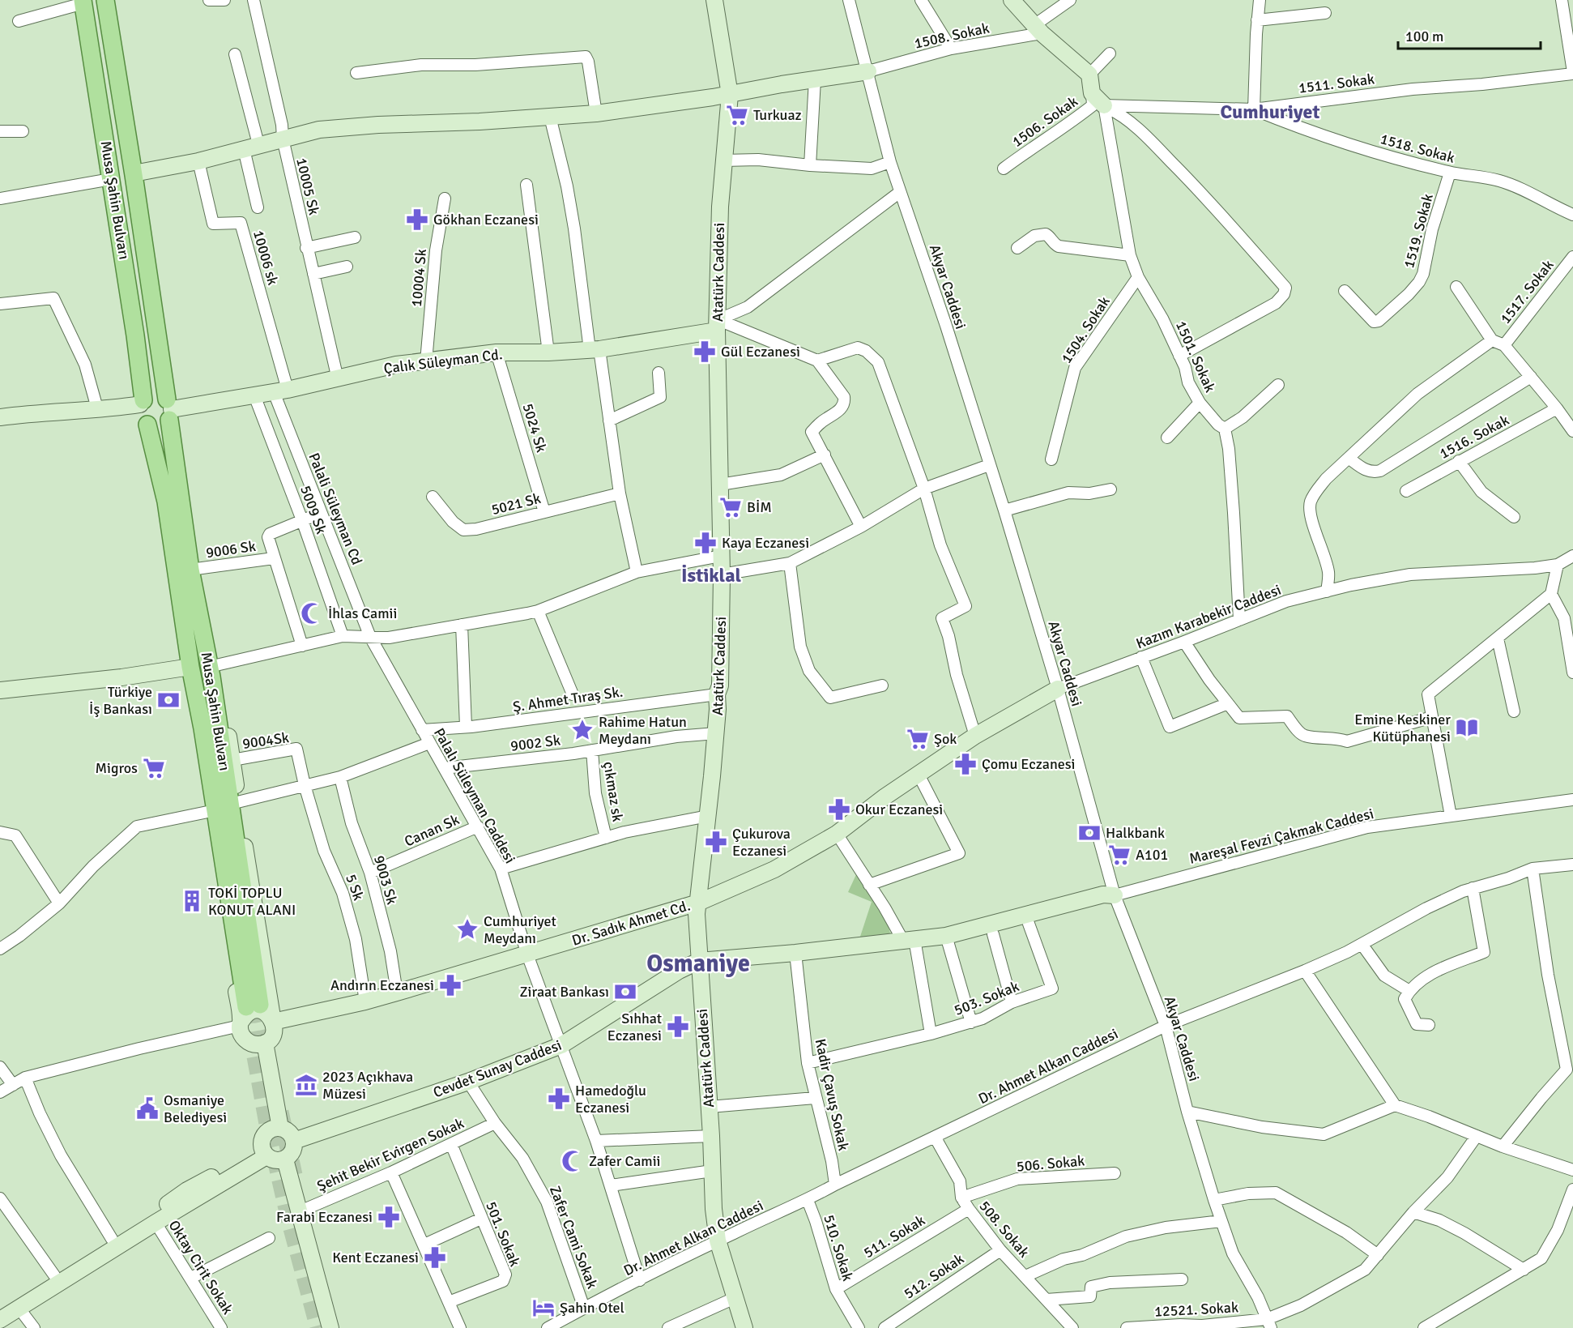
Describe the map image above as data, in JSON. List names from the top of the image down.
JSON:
{
  "streets": {
    "main road": [
      "Musa Şahin Bulvarı",
      "Atatürk Caddesi",
      "Çalık Süleyman Cd.",
      "Dr. Sadık Ahmet Cd.",
      "Cevdet Sunay Caddesi"
    ],
    "street": [
      "1508. Sokak",
      "1511. Sokak",
      "1506. Sokak",
      "1518. Sokak",
      "10005 Sk",
      "1519. Sokak",
      "10006 sk",
      "10004 Sk",
      "Akyar Caddesi",
      "1517. Sokak",
      "1504. Sokak",
      "1501. Sokak",
      "5024 Sk",
      "1516. Sokak",
      "5021 Sk",
      "Palali Süleyman Cd",
      "5009 Sk",
      "9006 Sk",
      "Kazım Karabekir Caddesi",
      "Ş. Ahmet Tıraş Sk.",
      "9004Sk",
      "9002 Sk",
      "çıkmaz sk",
      "Palalı Süleyman Caddesi",
      "Canan Sk",
      "Mareşal Fevzi Çakmak Caddesi",
      "9003 Sk",
      "5 Sk",
      "503. Sokak",
      "Dr. Ahmet Alkan Caddesi",
      "Kadir Çavuş Sokak",
      "Şehit Bekir Evirgen Sokak",
      "506. Sokak",
      "508. Sokak",
      "501. Sokak",
      "511. Sokak",
      "Zafer Cami Sokak",
      "510. Sokak",
      "Oktay Cirit Sokak",
      "512. Sokak",
      "12521. Sokak"
    ]
  },
  "crossings": [
    ["1508. Sokak", "Akyar Caddesi"],
    ["1511. Sokak", "1518. Sokak"],
    ["1511. Sokak", "1501. Sokak"],
    ["1518. Sokak", "1519. Sokak"],
    ["10005 Sk", "Çalık Süleyman Cd."],
    ["Musa Şahin Bulvarı", "Çalık Süleyman Cd."],
    ["Musa Şahin Bulvarı", "9006 Sk"],
    ["Musa Şahin Bulvarı", "Dr. Sadık Ahmet Cd."],
    ["10006 sk", "Çalık Süleyman Cd."],
    ["10006 sk", "Palali Süleyman Cd"],
    ["Atatürk Caddesi", "Çalık Süleyman Cd."],
    ["Atatürk Caddesi", "Ş. Ahmet Tıraş Sk."],
    ["Atatürk Caddesi", "9002 Sk"],
    ["Atatürk Caddesi", "Dr. Sadık Ahmet Cd."],
    ["Atatürk Caddesi", "Dr. Ahmet Alkan Caddesi"],
    ["Atatürk Caddesi", "Cevdet Sunay Caddesi"],
    ["10004 Sk", "Çalık Süleyman Cd."],
    ["Akyar Caddesi", "Kazım Karabekir Caddesi"],
    ["Akyar Caddesi", "Mareşal Fevzi Çakmak Caddesi"],
    ["Akyar Caddesi", "Dr. Sadık Ahmet Cd."],
    ["Akyar Caddesi", "Dr. Ahmet Alkan Caddesi"],
    ["Akyar Caddesi", "12521. Sokak"],
    ["1504. Sokak", "1501. Sokak"],
    ["Çalık Süleyman Cd.", "5024 Sk"],
    ["Çalık Süleyman Cd.", "Palali Süleyman Cd"],
    ["Çalık Süleyman Cd.", "5009 Sk"],
    ["5024 Sk", "5021 Sk"],
    ["Palali Süleyman Cd", "Palalı Süleyman Caddesi"],
    ["5009 Sk", "9006 Sk"],
    ["Kazım Karabekir Caddesi", "Dr. Sadık Ahmet Cd."],
    ["Ş. Ahmet Tıraş Sk.", "Palalı Süleyman Caddesi"],
    ["9004Sk", "5 Sk"],
    ["9002 Sk", "çıkmaz sk"],
    ["9002 Sk", "Palalı Süleyman Caddesi"],
    ["Palalı Süleyman Caddesi", "Canan Sk"],
    ["Palalı Süleyman Caddesi", "Dr. Sadık Ahmet Cd."],
    ["Palalı Süleyman Caddesi", "Dr. Ahmet Alkan Caddesi"],
    ["Palalı Süleyman Caddesi", "Cevdet Sunay Caddesi"],
    ["Canan Sk", "9003 Sk"],
    ["9003 Sk", "Dr. Sadık Ahmet Cd."],
    ["5 Sk", "Dr. Sadık Ahmet Cd."],
    ["503. Sokak", "Kadir Çavuş Sokak"],
    ["Dr. Ahmet Alkan Caddesi", "Kadir Çavuş Sokak"],
    ["Dr. Ahmet Alkan Caddesi", "508. Sokak"],
    ["Dr. Ahmet Alkan Caddesi", "Zafer Cami Sokak"],
    ["Dr. Ahmet Alkan Caddesi", "510. Sokak"],
    ["Cevdet Sunay Caddesi", "Kadir Çavuş Sokak"],
    ["Cevdet Sunay Caddesi", "Zafer Cami Sokak"],
    ["Şehit Bekir Evirgen Sokak", "501. Sokak"],
    ["Şehit Bekir Evirgen Sokak", "Zafer Cami Sokak"],
    ["506. Sokak", "508. Sokak"],
    ["508. Sokak", "511. Sokak"],
    ["508. Sokak", "512. Sokak"],
    ["511. Sokak", "510. Sokak"]
  ],
  "districts": ["Cumhuriyet", "İstiklal", "Osmaniye"],
  "places": {
    "supermarket": [
      "Turkuaz",
      "BİM",
      "Şok",
      "Migros",
      "A101"
    ],
    "pharmacy": [
      "Gökhan Eczanesi",
      "Gül Eczanesi",
      "Kaya Eczanesi",
      "Çomu Eczanesi",
      "Okur Eczanesi",
      "Çukurova Eczanesi",
      "Andırın Eczanesi",
      "Sıhhat Eczanesi",
      "Hamedoğlu Eczanesi",
      "Farabi Eczanesi",
      "Kent Eczanesi"
    ],
    "mosque": ["İhlas Camii", "Zafer Camii"],
    "bank": ["Türkiye İş Bankası", "Halkbank", "Ziraat Bankası"],
    "library": ["Emine Keskiner Kütüphanesi"],
    "place": ["Rahime Hatun Meydanı", "Cumhuriyet Meydanı"],
    "building": ["TOKİ TOPLU KONUT ALANI"],
    "museum": ["2023 Açıkhava Müzesi"],
    "public building": ["Osmaniye Belediyesi"],
    "hotel": ["Şahin Otel"]
  },
  "scale_bar": "100 m"
}
